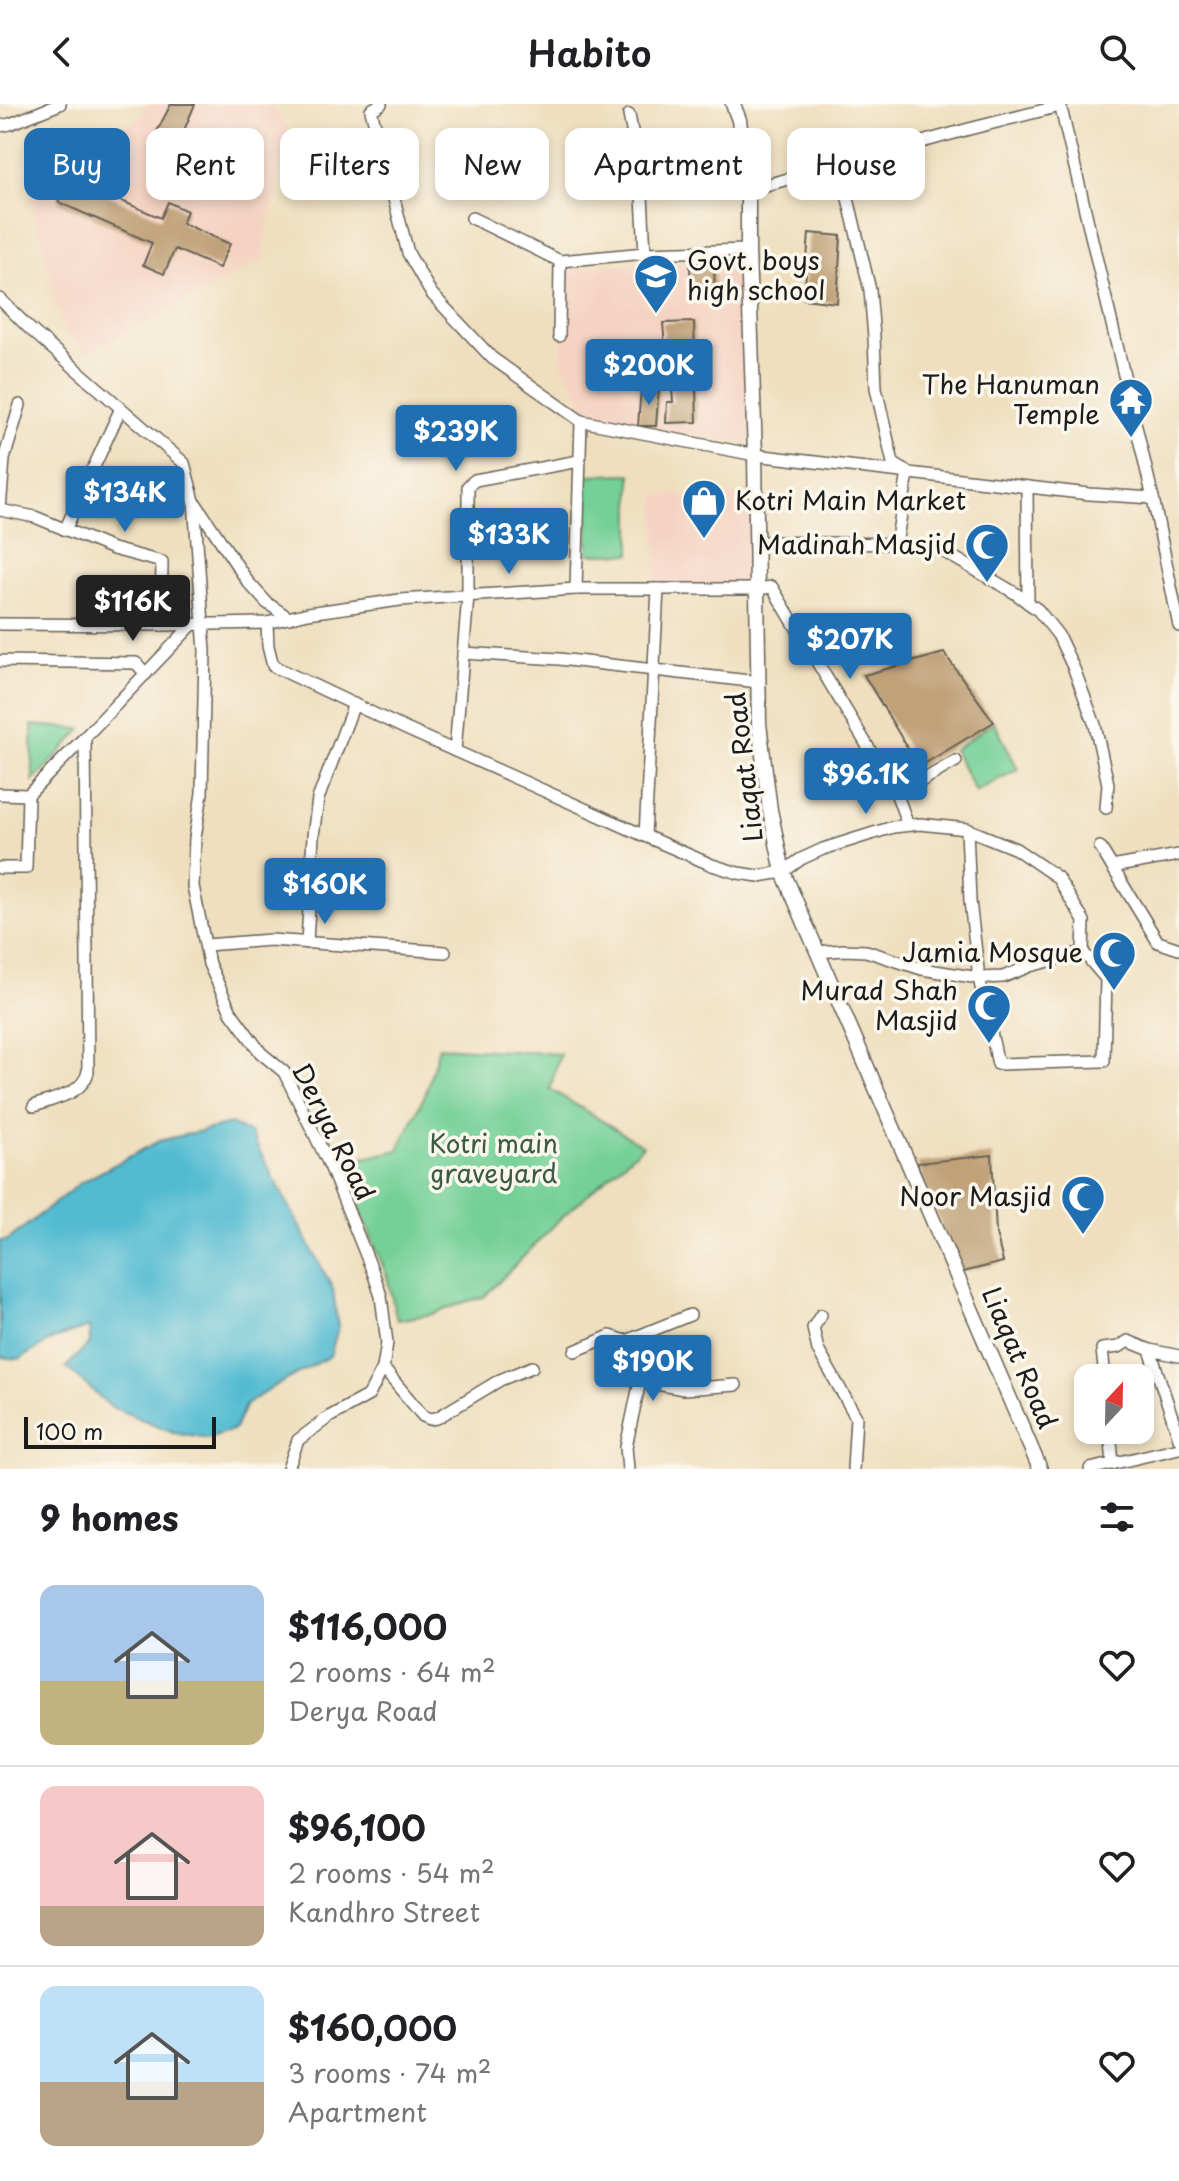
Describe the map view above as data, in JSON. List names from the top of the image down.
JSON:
{
  "streets": {
    "street": ["Liaqat Road", "Derya Road"]
  },
  "parks": ["Kotri main graveyard"],
  "places": {
    "school or university": ["Govt. boys high school"],
    "temple": ["The Hanuman Temple"],
    "shop": ["Kotri Main Market"],
    "mosque": [
      "Madinah Masjid",
      "Jamia Mosque",
      "Murad Shah Masjid",
      "Noor Masjid"
    ]
  },
  "scale_bar": "100 m",
  "north": "top",
  "page": {
    "header": "Habito",
    "chip": [
      "Buy",
      "Rent",
      "Filters",
      "New",
      "Apartment",
      "House"
    ],
    "price": [
      "$200K",
      "$239K",
      "$134K",
      "$133K",
      "$116K",
      "$207K",
      "$96.1K",
      "$160K",
      "$190K"
    ],
    "scale": "100 m",
    "heading": "9 homes",
    "list": [
      {
        "name": "$116,000",
        "note": "2 rooms · 64 m² · Derya Road"
      },
      {
        "name": "$96,100",
        "note": "2 rooms · 54 m² · Kandhro Street"
      },
      {
        "name": "$160,000",
        "note": "3 rooms · 74 m² · Apartment"
      }
    ]
  }
}
